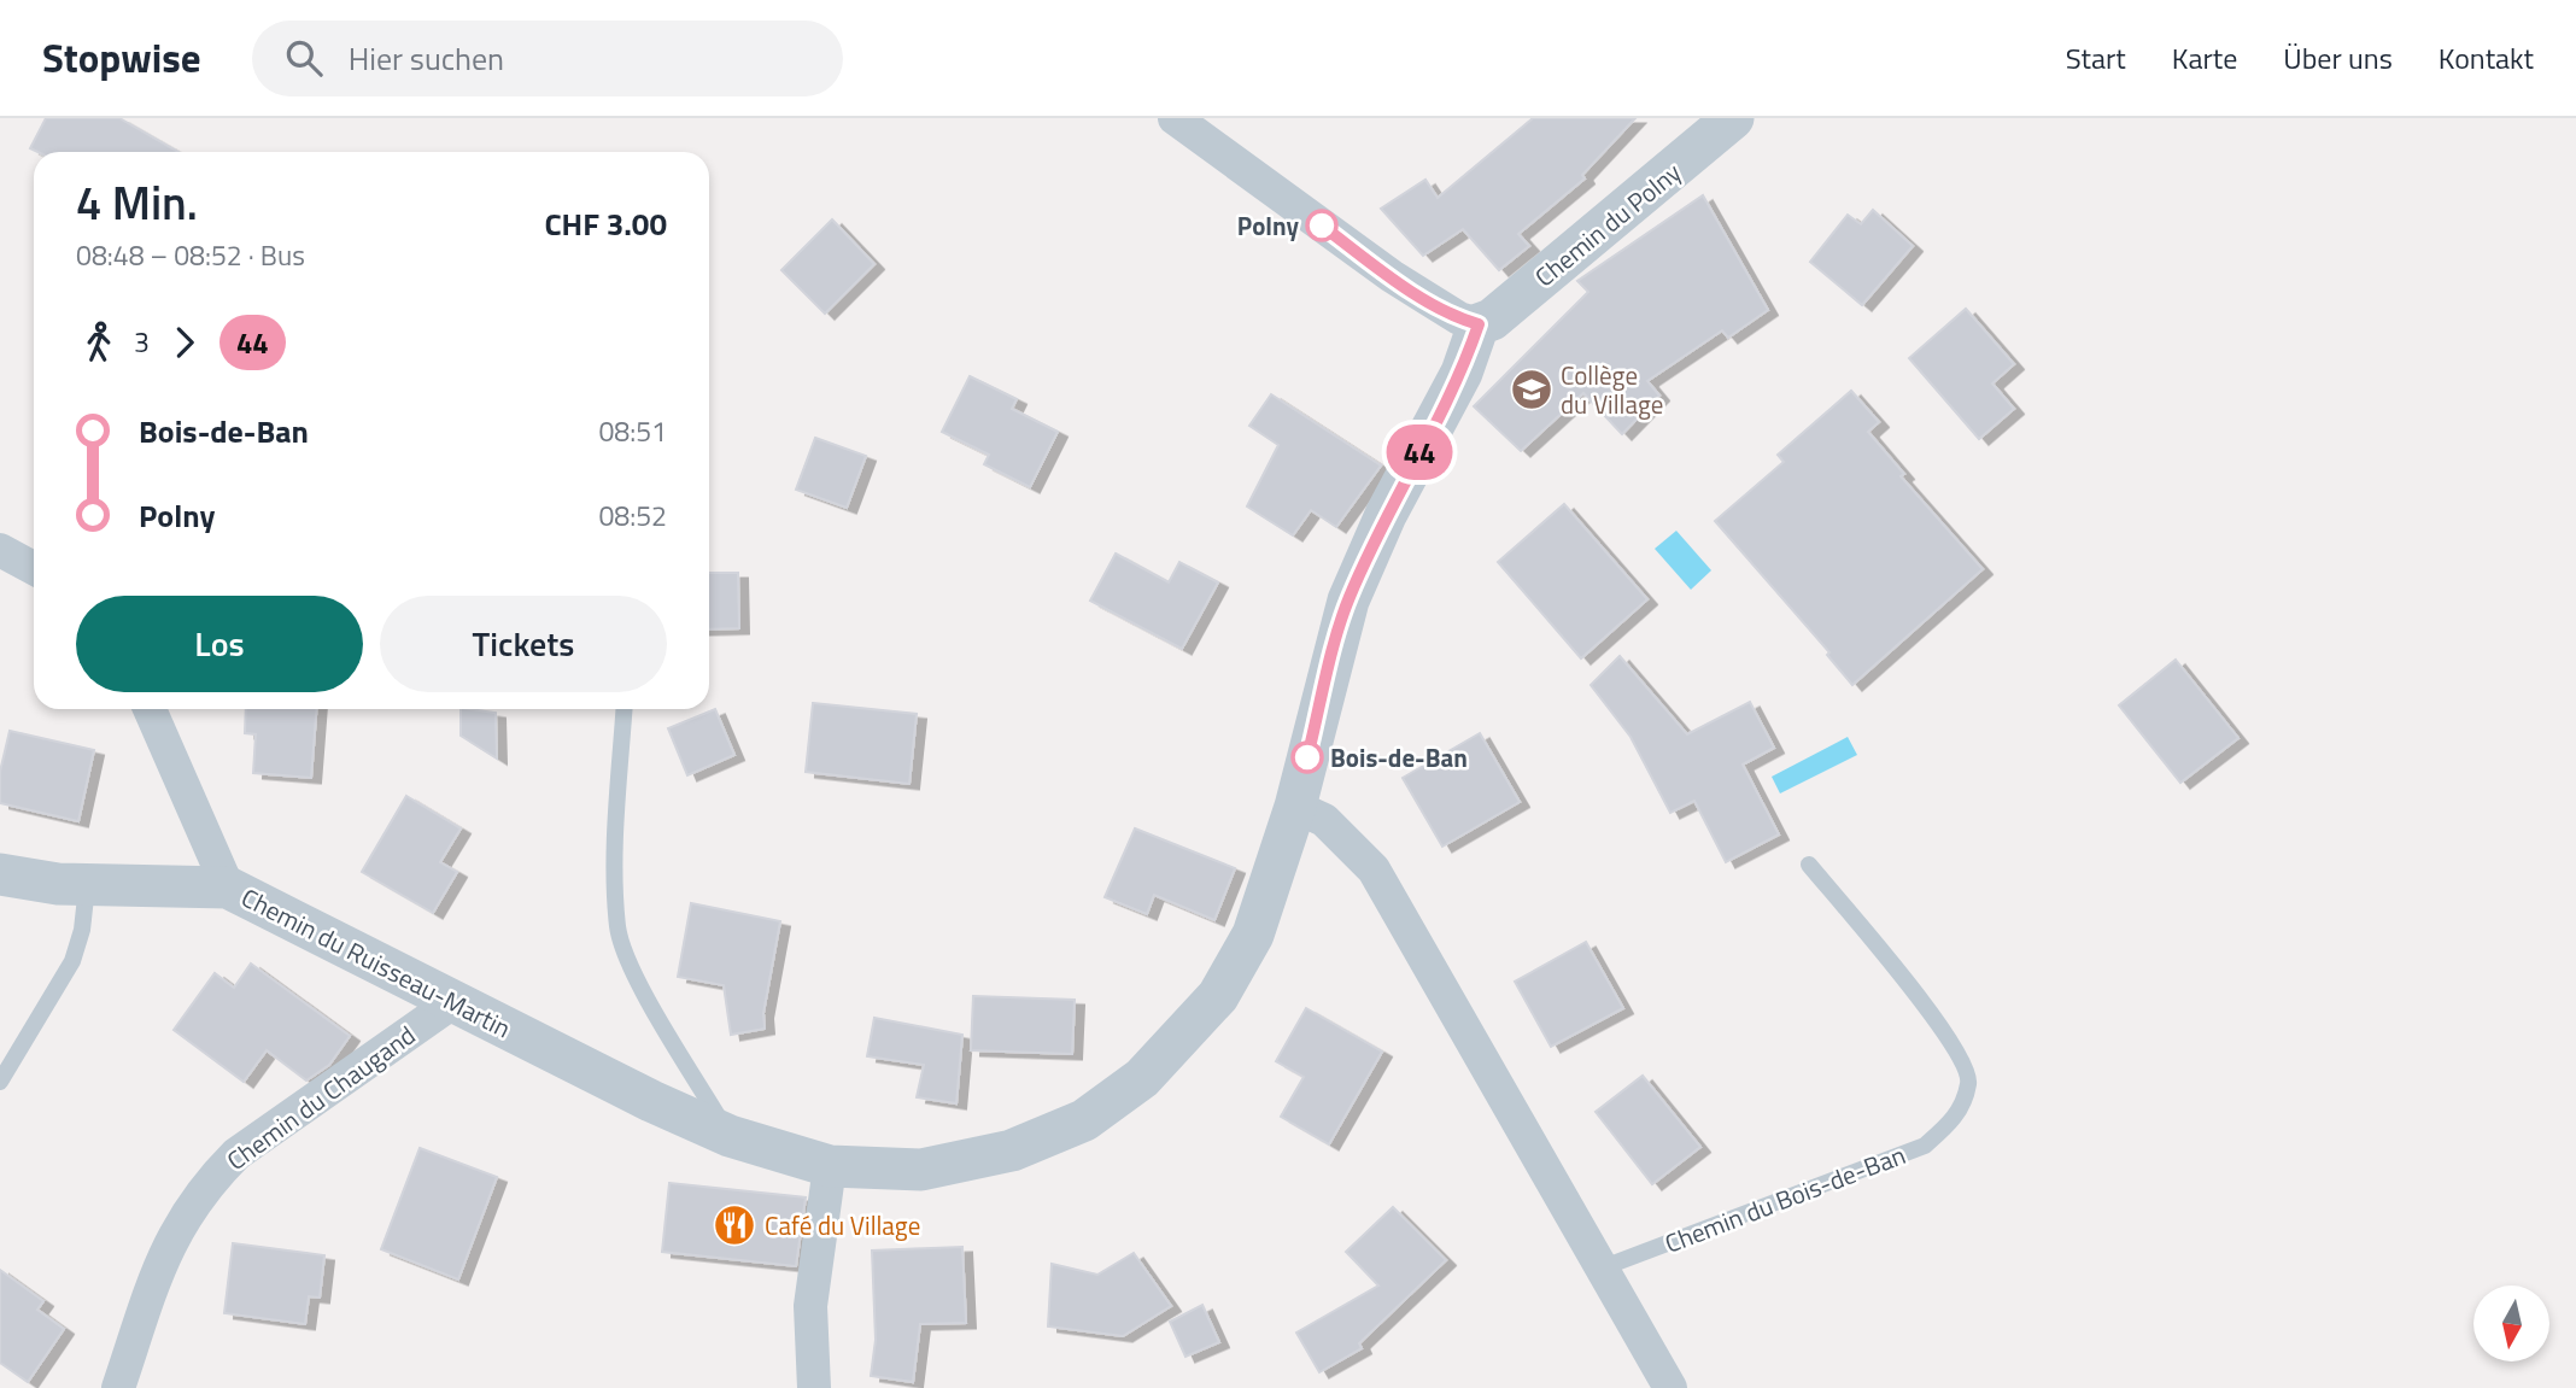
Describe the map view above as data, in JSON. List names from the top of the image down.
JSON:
{
  "streets": {
    "street": ["Chemin du Polny", "Chemin du Ruisseau-Martin", "Chemin du Chaugand"],
    "lane": ["Chemin du Bois-de-Ban"]
  },
  "crossings": [
    ["Chemin du Polny", "Chemin du Ruisseau-Martin"],
    ["Chemin du Ruisseau-Martin", "Chemin du Chaugand"]
  ],
  "places": {
    "other": ["Polny", "Bois-de-Ban"],
    "school or university": ["Collège du Village"],
    "restaurant": ["Café du Village"]
  },
  "lines": ["bus line 44"],
  "north": "bottom",
  "page": {
    "header": "Stopwise",
    "search": "Hier suchen",
    "nav": [
      "Start",
      "Karte",
      "Über uns",
      "Kontakt"
    ],
    "on_map": "44",
    "heading": ["4 Min.", "08:48 – 08:52 · Bus", "CHF 3.00"],
    "legs": ["3", "44"],
    "list": [
      {
        "name": "Bois-de-Ban",
        "value": "08:51"
      },
      {
        "name": "Polny",
        "value": "08:52"
      }
    ],
    "buttons": ["Los", "Tickets"]
  }
}
